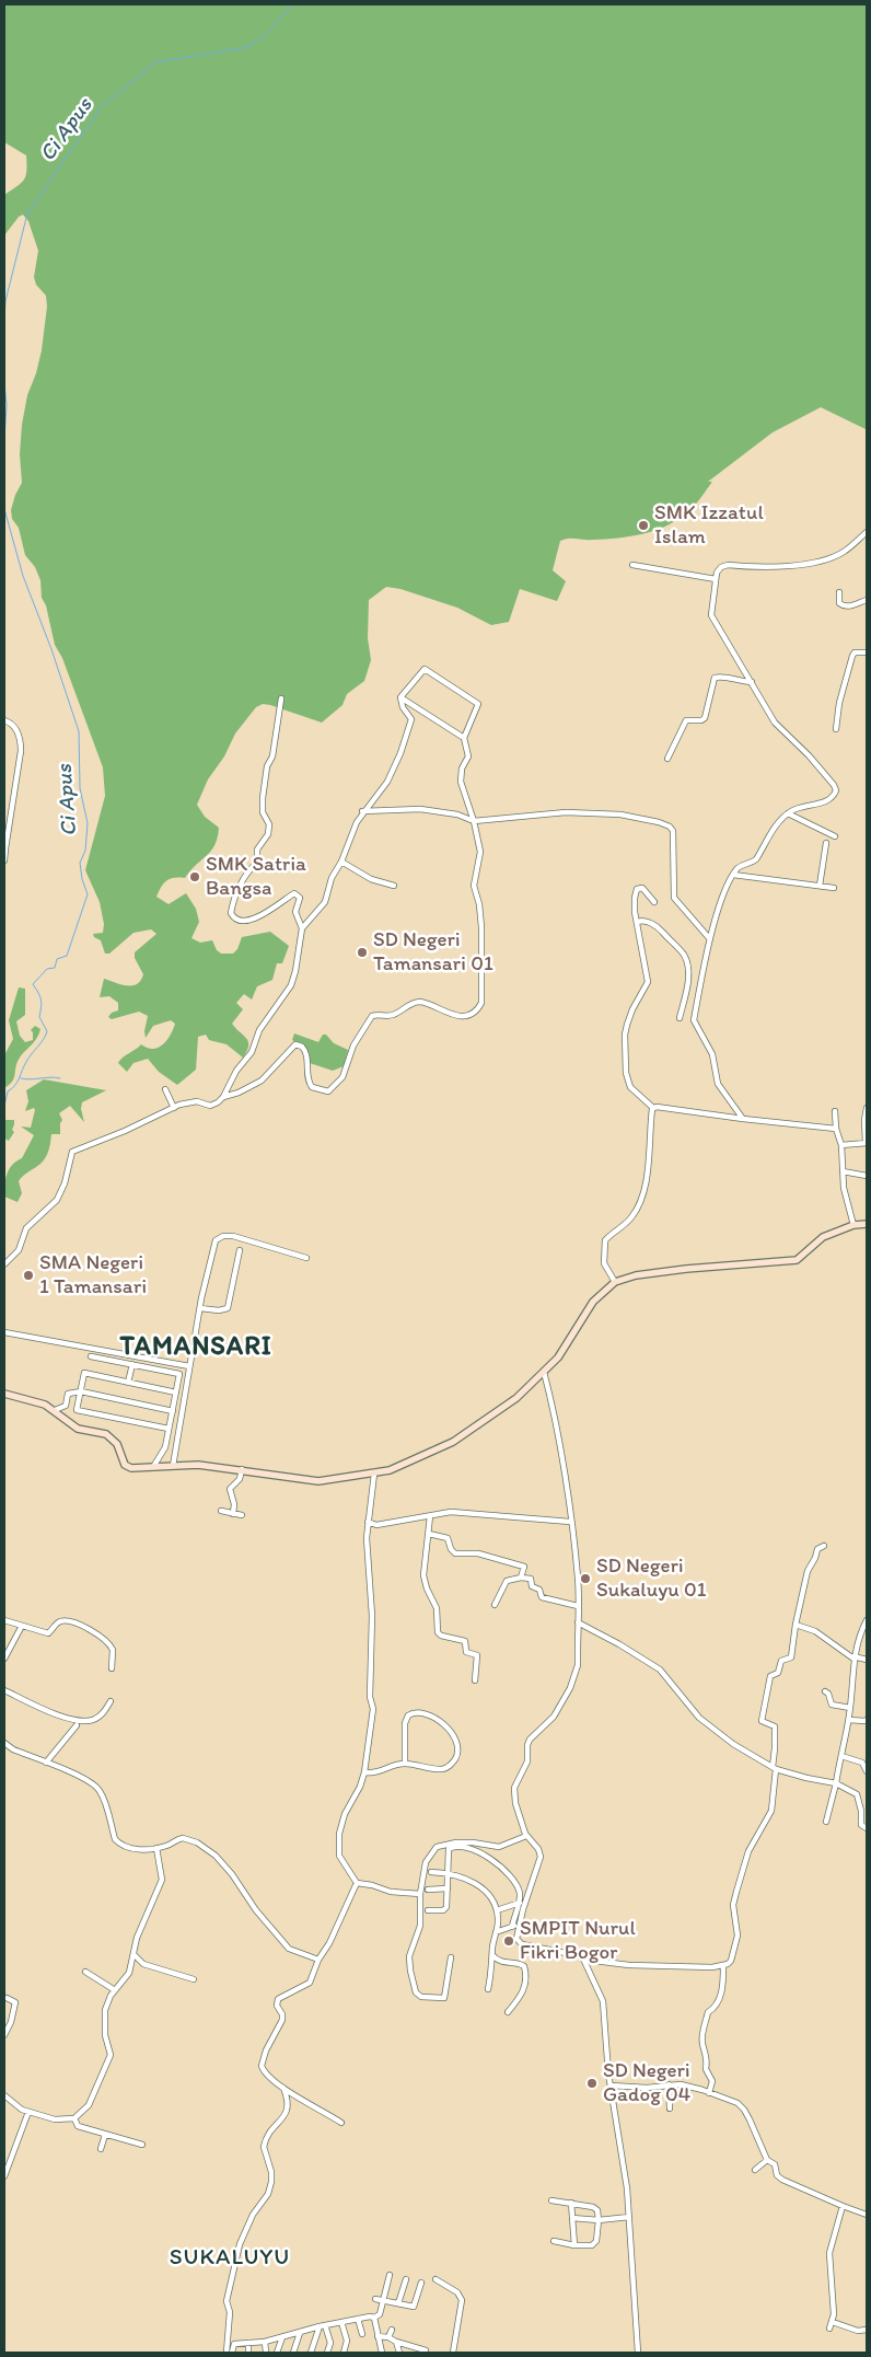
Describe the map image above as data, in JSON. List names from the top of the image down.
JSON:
{
  "districts": ["TAMANSARI", "SUKALUYU"],
  "water": ["Ci Apus"],
  "places": [
    "SMK Izzatul Islam",
    "SMK Satria Bangsa",
    "SD Negeri Tamansari 01",
    "SMA Negeri 1 Tamansari",
    "SD Negeri Sukaluyu 01",
    "SMPIT Nurul Fikri Bogor",
    "SD Negeri Gadog 04"
  ]
}
